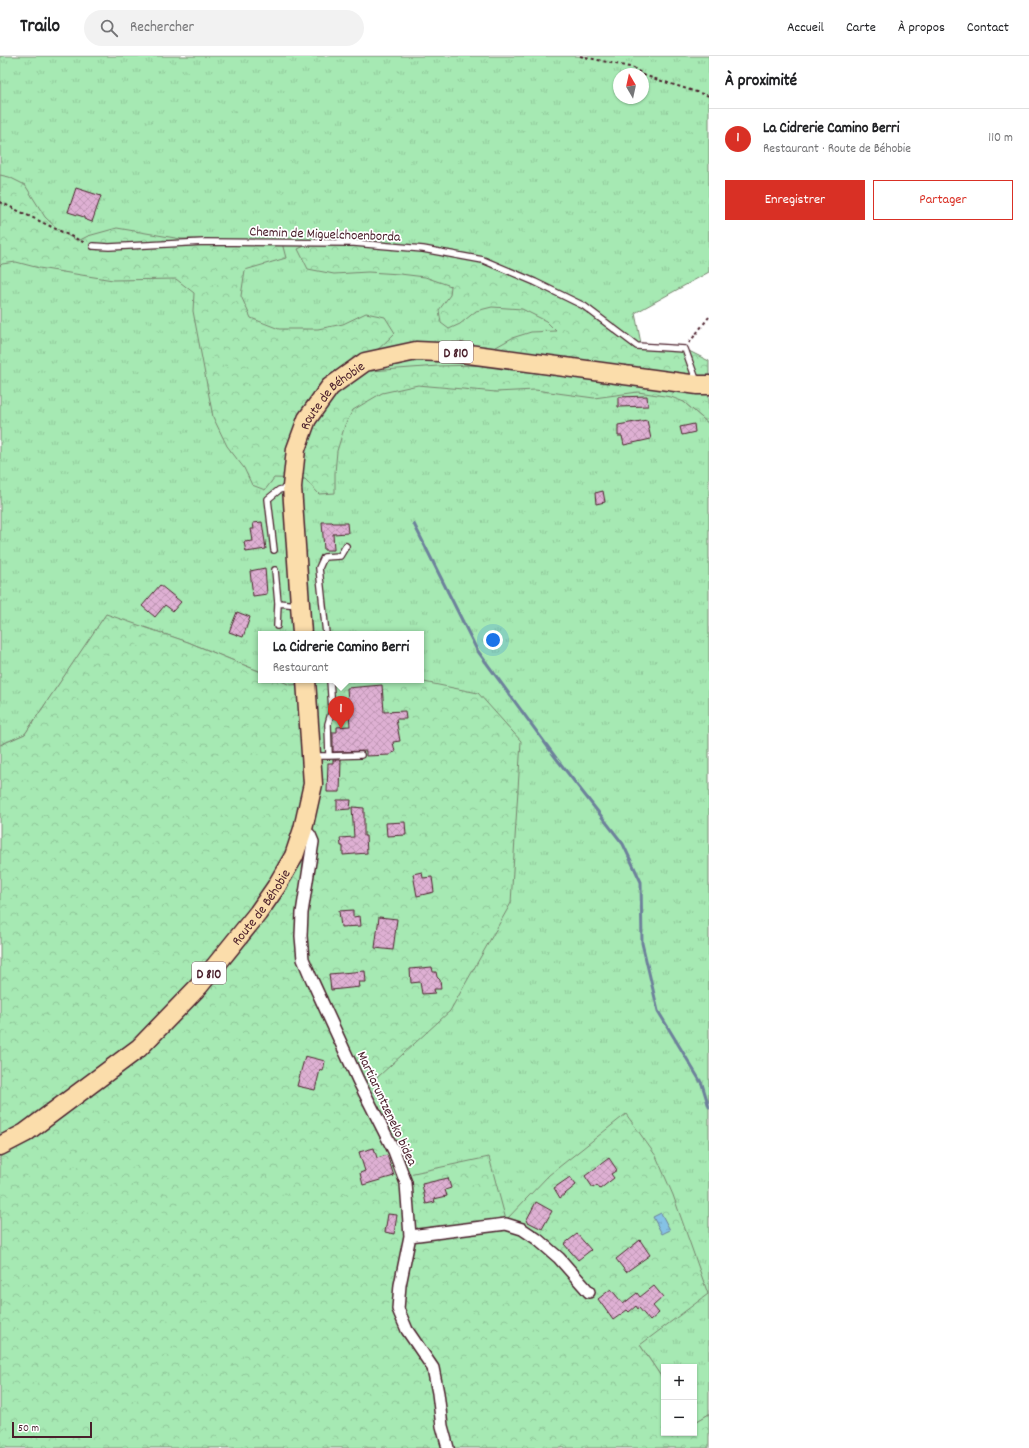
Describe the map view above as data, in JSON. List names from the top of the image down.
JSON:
{
  "streets": {
    "main road": ["D 810", "Route de Béhobie"],
    "street": ["Martiaruntzeneko bidea"],
    "lane": ["Chemin de Miguelchoenborda"]
  },
  "crossings": [
    ["Route de Béhobie", "Martiaruntzeneko bidea"]
  ],
  "scale_bar": "50 m",
  "north": "top",
  "page": {
    "header": "Trailo",
    "search": "Rechercher",
    "nav": [
      "Accueil",
      "Carte",
      "À propos",
      "Contact"
    ],
    "heading": "À proximité",
    "list": [
      {
        "mark": "1",
        "name": "La Cidrerie Camino Berri",
        "note": "Restaurant · Route de Béhobie",
        "value": "110 m"
      }
    ],
    "buttons": ["Enregistrer", "Partager"],
    "popup": ["La Cidrerie Camino Berri", "Restaurant"],
    "pins": "1",
    "map_buttons": ["+", "−"],
    "scale": "50 m"
  }
}
